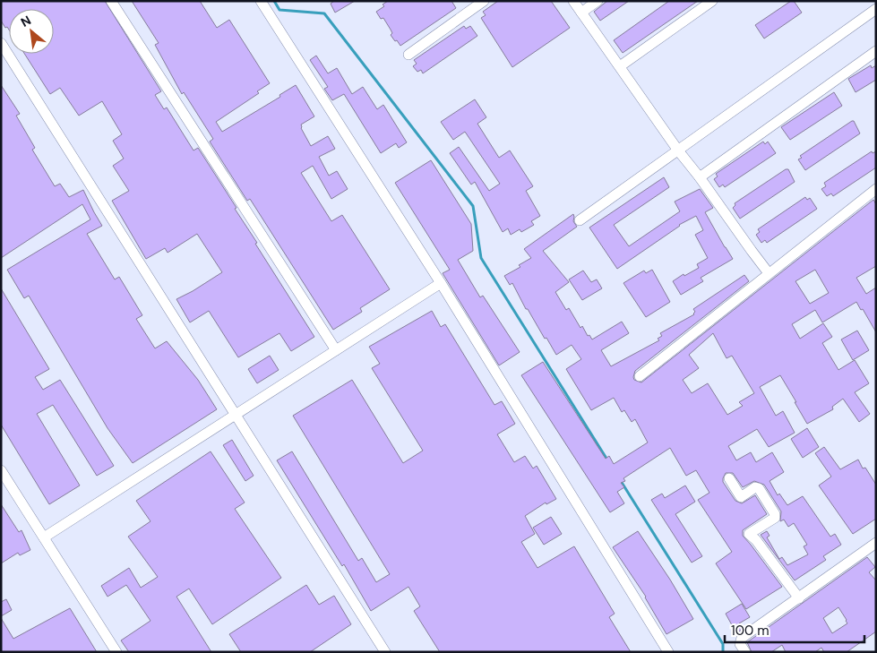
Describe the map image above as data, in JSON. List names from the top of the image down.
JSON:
{
  "scale_bar": "100 m",
  "north": "top left"
}
